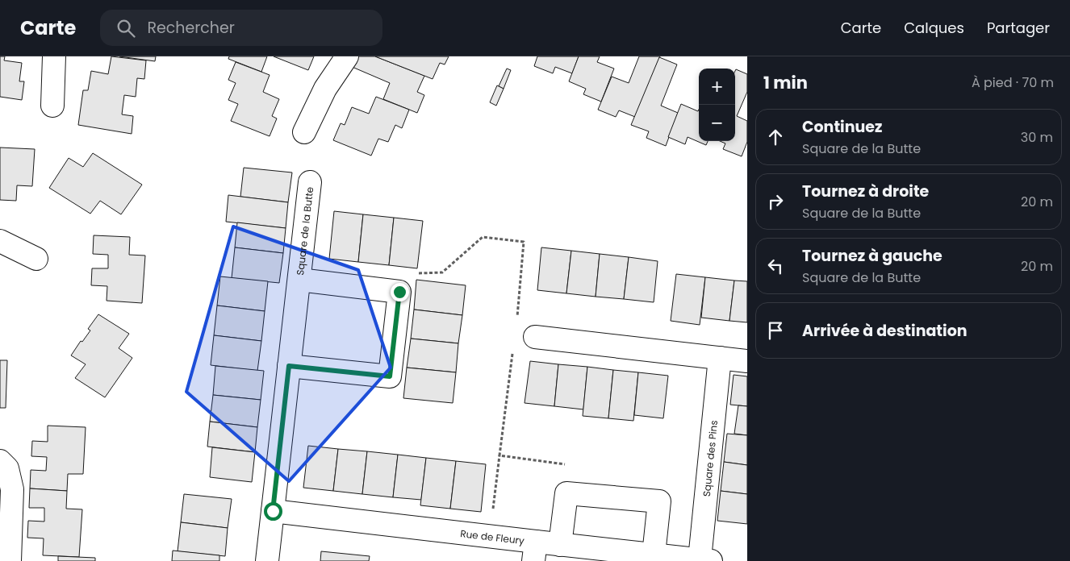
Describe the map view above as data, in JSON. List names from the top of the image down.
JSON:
{
  "streets": {
    "street": ["Square de la Butte", "Square des Pins", "Rue de Fleury"]
  },
  "crossings": [
    ["Square de la Butte", "Rue de Fleury"],
    ["Square des Pins", "Rue de Fleury"]
  ],
  "page": {
    "header": "Carte",
    "search": "Rechercher",
    "nav": ["Carte", "Calques", "Partager"],
    "heading": ["1 min", "À pied · 70 m"],
    "map_buttons": ["+", "−"],
    "list": [
      ["Continuez", "Square de la Butte", "30 m"],
      ["Tournez à droite", "Square de la Butte", "20 m"],
      ["Tournez à gauche", "Square de la Butte", "20 m"],
      "Arrivée à destination"
    ]
  }
}
